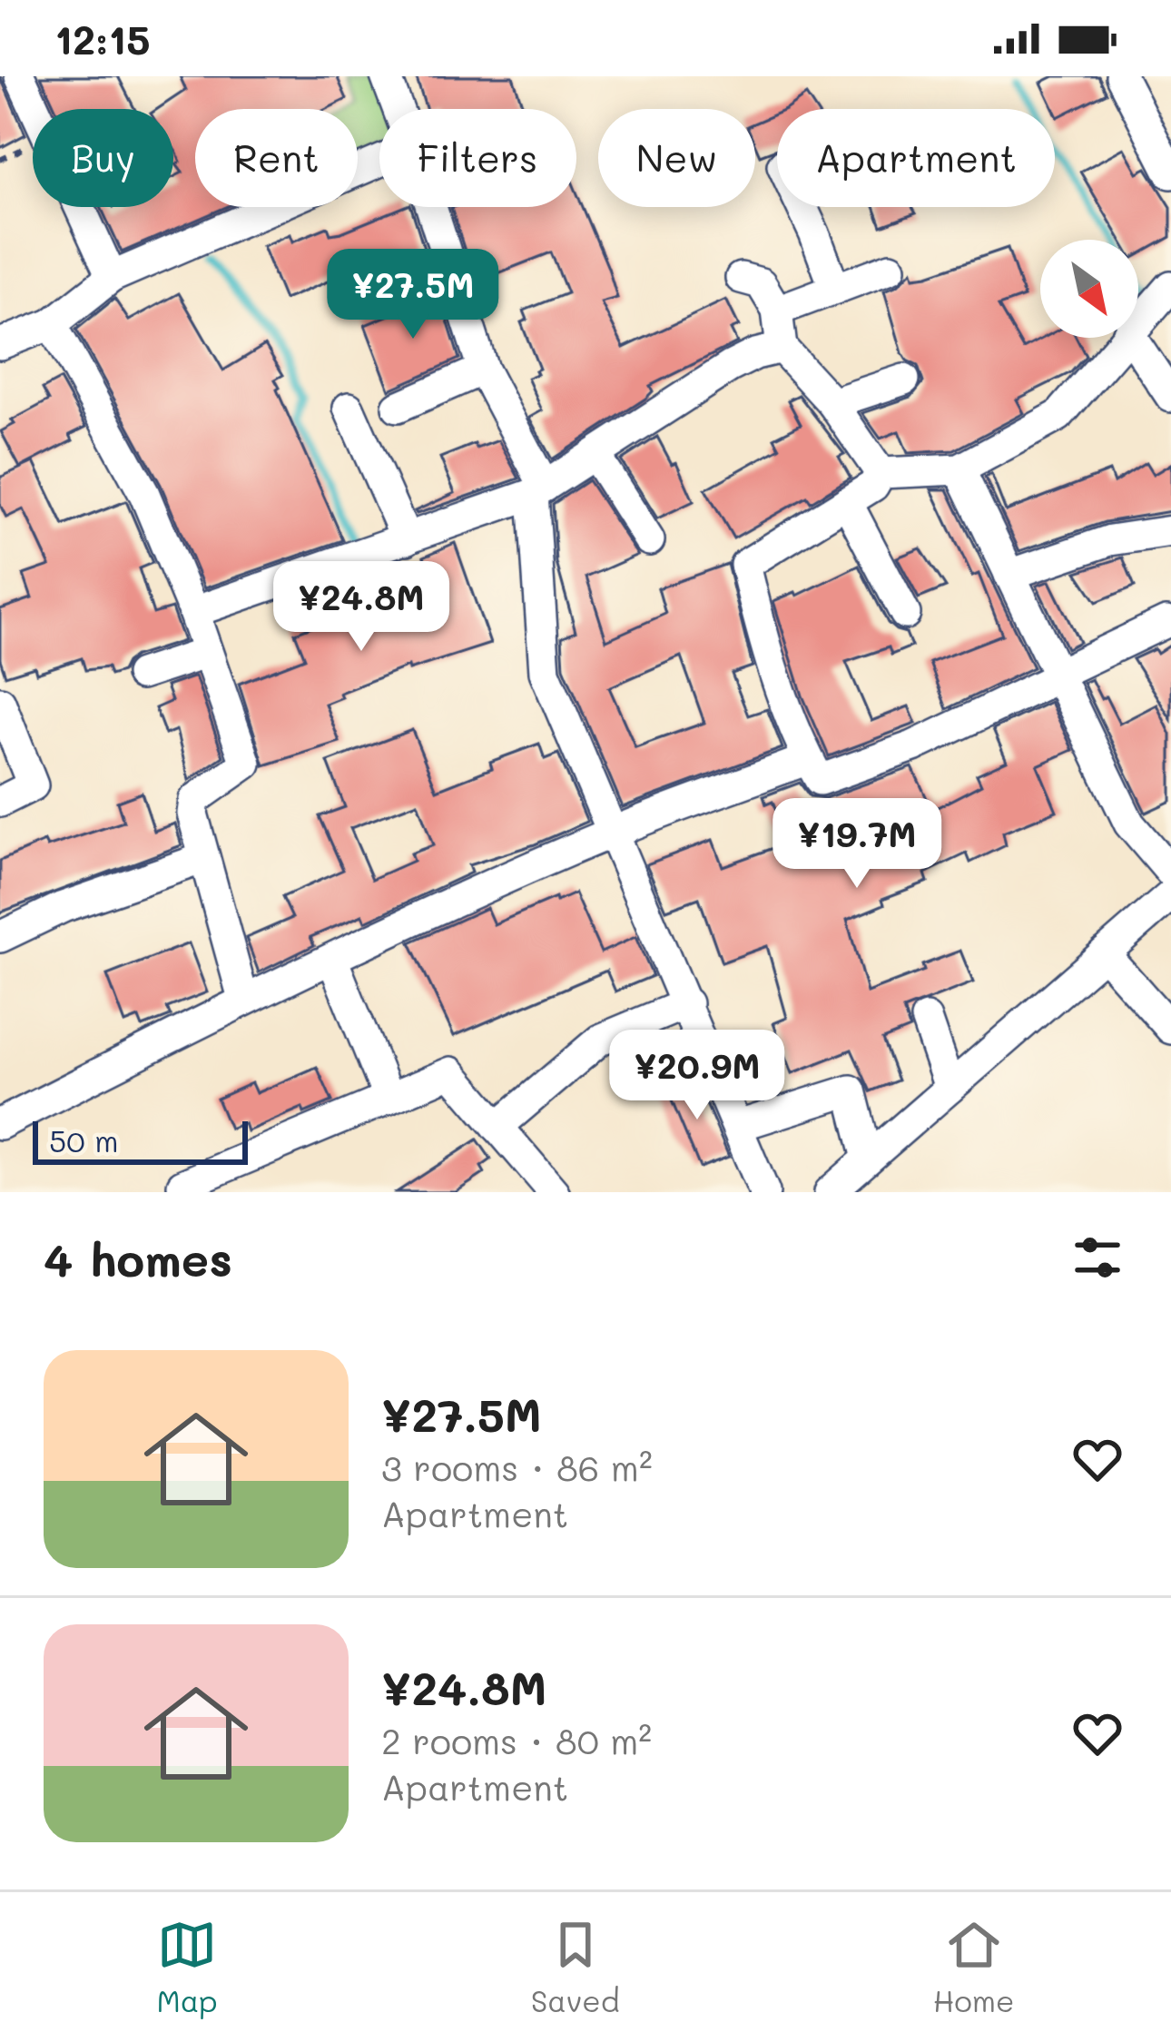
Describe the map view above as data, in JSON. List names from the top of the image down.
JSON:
{
  "scale_bar": "50 m",
  "north": "bottom right",
  "page": {
    "status": "12:15",
    "chip": [
      "Buy",
      "Rent",
      "Filters",
      "New",
      "Apartment"
    ],
    "price": [
      "¥27.5M",
      "¥24.8M",
      "¥19.7M",
      "¥20.9M"
    ],
    "scale": "50 m",
    "heading": "4 homes",
    "list": [
      {
        "name": "¥27.5M",
        "note": "3 rooms · 86 m² · Apartment"
      },
      {
        "name": "¥24.8M",
        "note": "2 rooms · 80 m² · Apartment"
      }
    ],
    "tabs": ["Map", "Saved", "Home"]
  }
}
